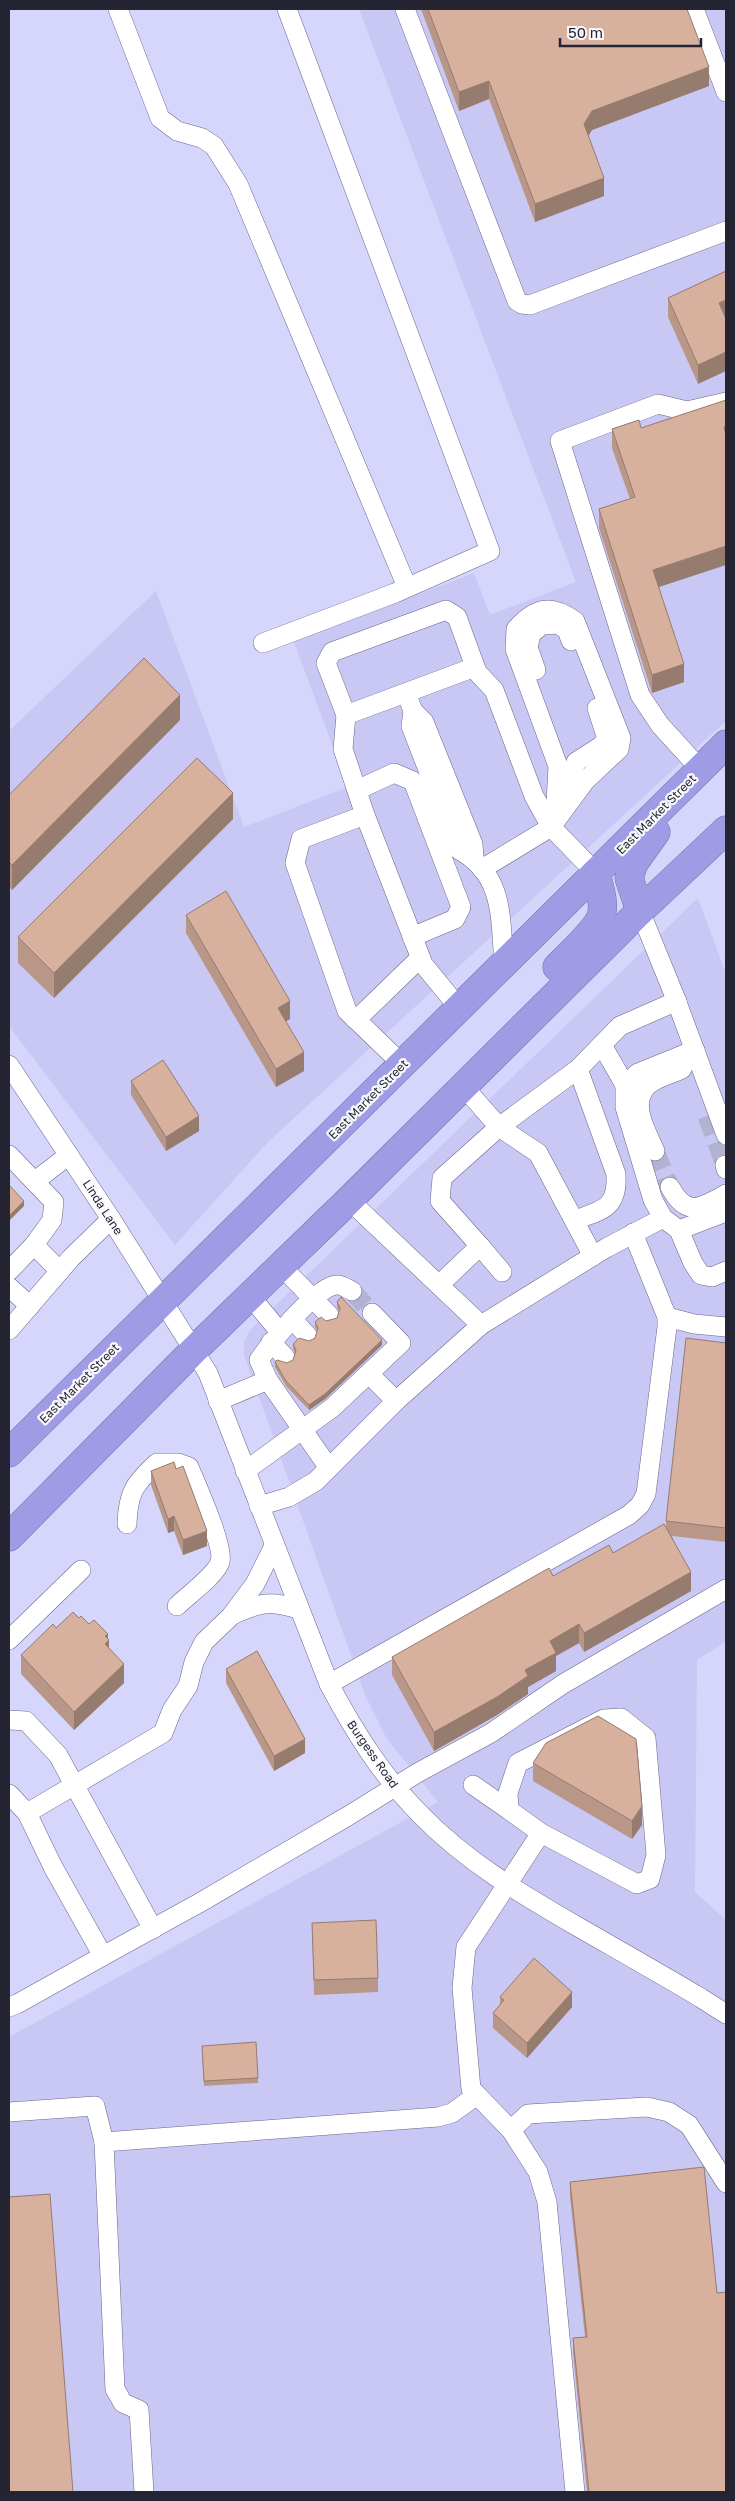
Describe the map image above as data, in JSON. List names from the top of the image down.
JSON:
{
  "streets": {
    "highway": ["East Market Street"],
    "street": ["Linda Lane", "Burgess Road"]
  },
  "crossings": [
    ["East Market Street", "Linda Lane"],
    ["Linda Lane", "Burgess Road"]
  ],
  "scale_bar": "50 m"
}
